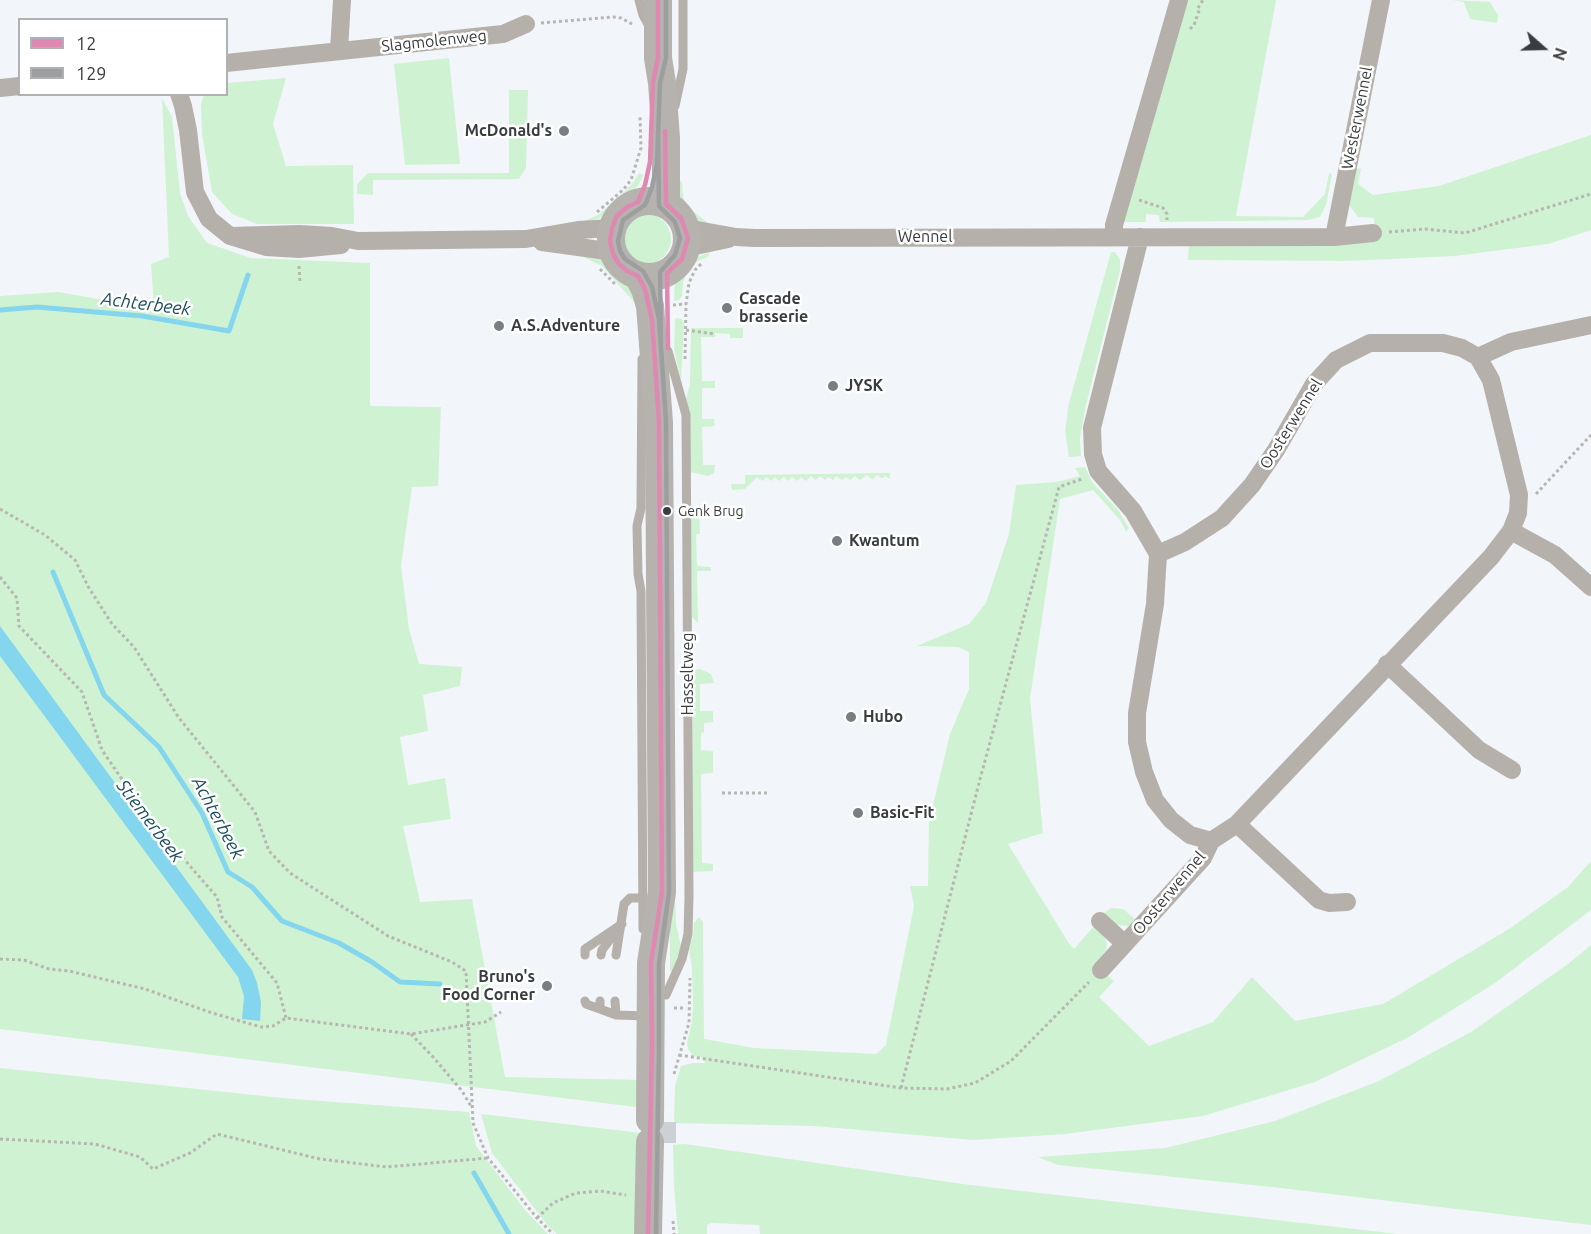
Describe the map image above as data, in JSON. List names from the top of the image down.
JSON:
{
  "streets": {
    "main road": ["Hasseltweg"],
    "street": [
      "Slagmolenweg",
      "Westerwennel",
      "Wennel",
      "Oosterwennel"
    ]
  },
  "crossings": [
    ["Westerwennel", "Wennel"],
    ["Wennel", "Hasseltweg"]
  ],
  "water": ["Achterbeek", "Stiemerbeek"],
  "places": [
    "McDonald's",
    "Cascade brasserie",
    "A.S.Adventure",
    "JYSK",
    "Genk Brug",
    "Kwantum",
    "Hubo",
    "Basic-Fit",
    "Bruno's Food Corner"
  ],
  "lines": ["transit line 12", "transit line 129"],
  "legend": ["12", "129"],
  "north": "right"
}
